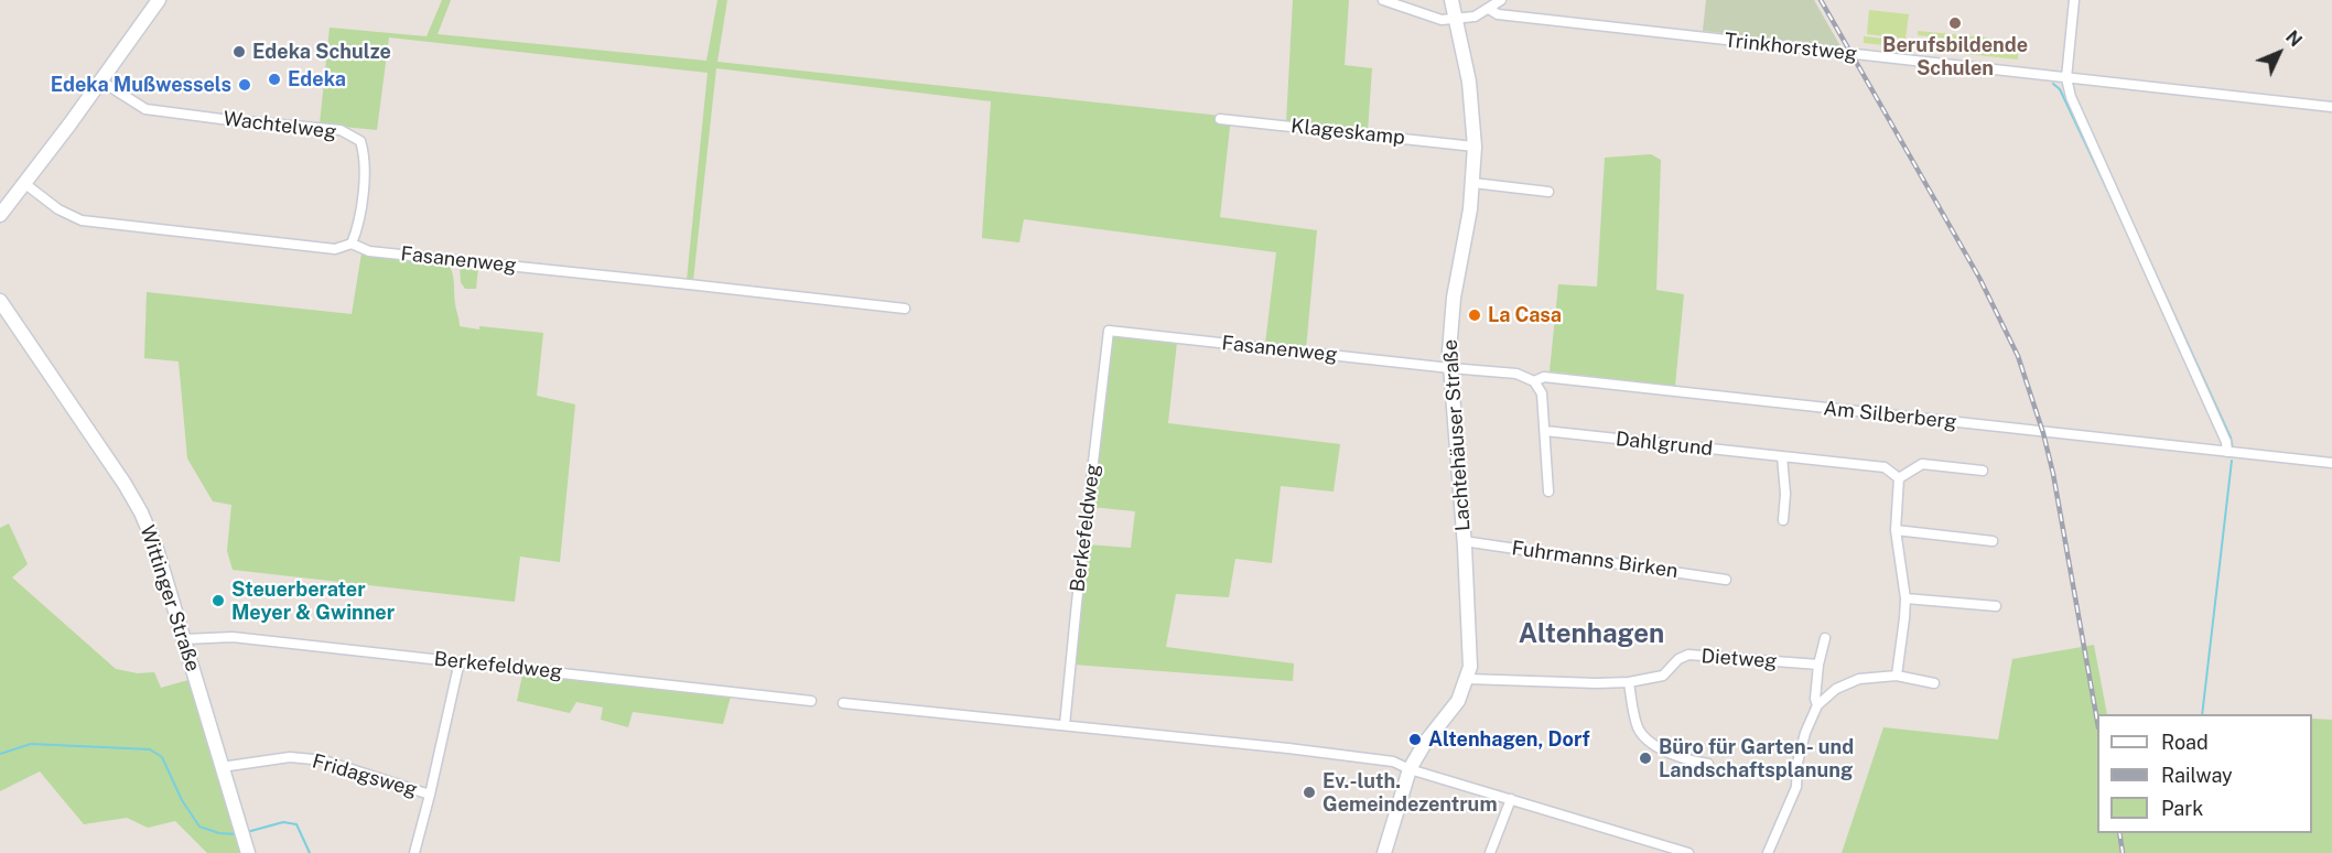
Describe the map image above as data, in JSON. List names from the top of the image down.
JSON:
{
  "streets": {
    "street": [
      "Trinkhorstweg",
      "Wachtelweg",
      "Klageskamp",
      "Fasanenweg",
      "Am Silberberg",
      "Lachtehäuser Straße",
      "Dahlgrund",
      "Berkefeldweg",
      "Fuhrmanns Birken",
      "Wittinger Straße",
      "Dietweg",
      "Fridagsweg"
    ]
  },
  "crossings": [
    ["Wachtelweg", "Fasanenweg"],
    ["Klageskamp", "Lachtehäuser Straße"],
    ["Fasanenweg", "Am Silberberg"],
    ["Fasanenweg", "Lachtehäuser Straße"],
    ["Fasanenweg", "Berkefeldweg"],
    ["Am Silberberg", "Lachtehäuser Straße"],
    ["Lachtehäuser Straße", "Fuhrmanns Birken"],
    ["Lachtehäuser Straße", "Dietweg"],
    ["Berkefeldweg", "Wittinger Straße"],
    ["Wittinger Straße", "Fridagsweg"]
  ],
  "districts": ["Altenhagen"],
  "places": [
    "Berufsbildende Schulen",
    "Edeka Schulze",
    "Edeka",
    "Edeka Mußwessels",
    "La Casa",
    "Steuerberater Meyer & Gwinner",
    "Altenhagen, Dorf",
    "Büro für Garten- und Landschaftsplanung",
    "Ev.-luth. Gemeindezentrum"
  ],
  "legend": ["Road", "Railway", "Park"],
  "north": "top right"
}
